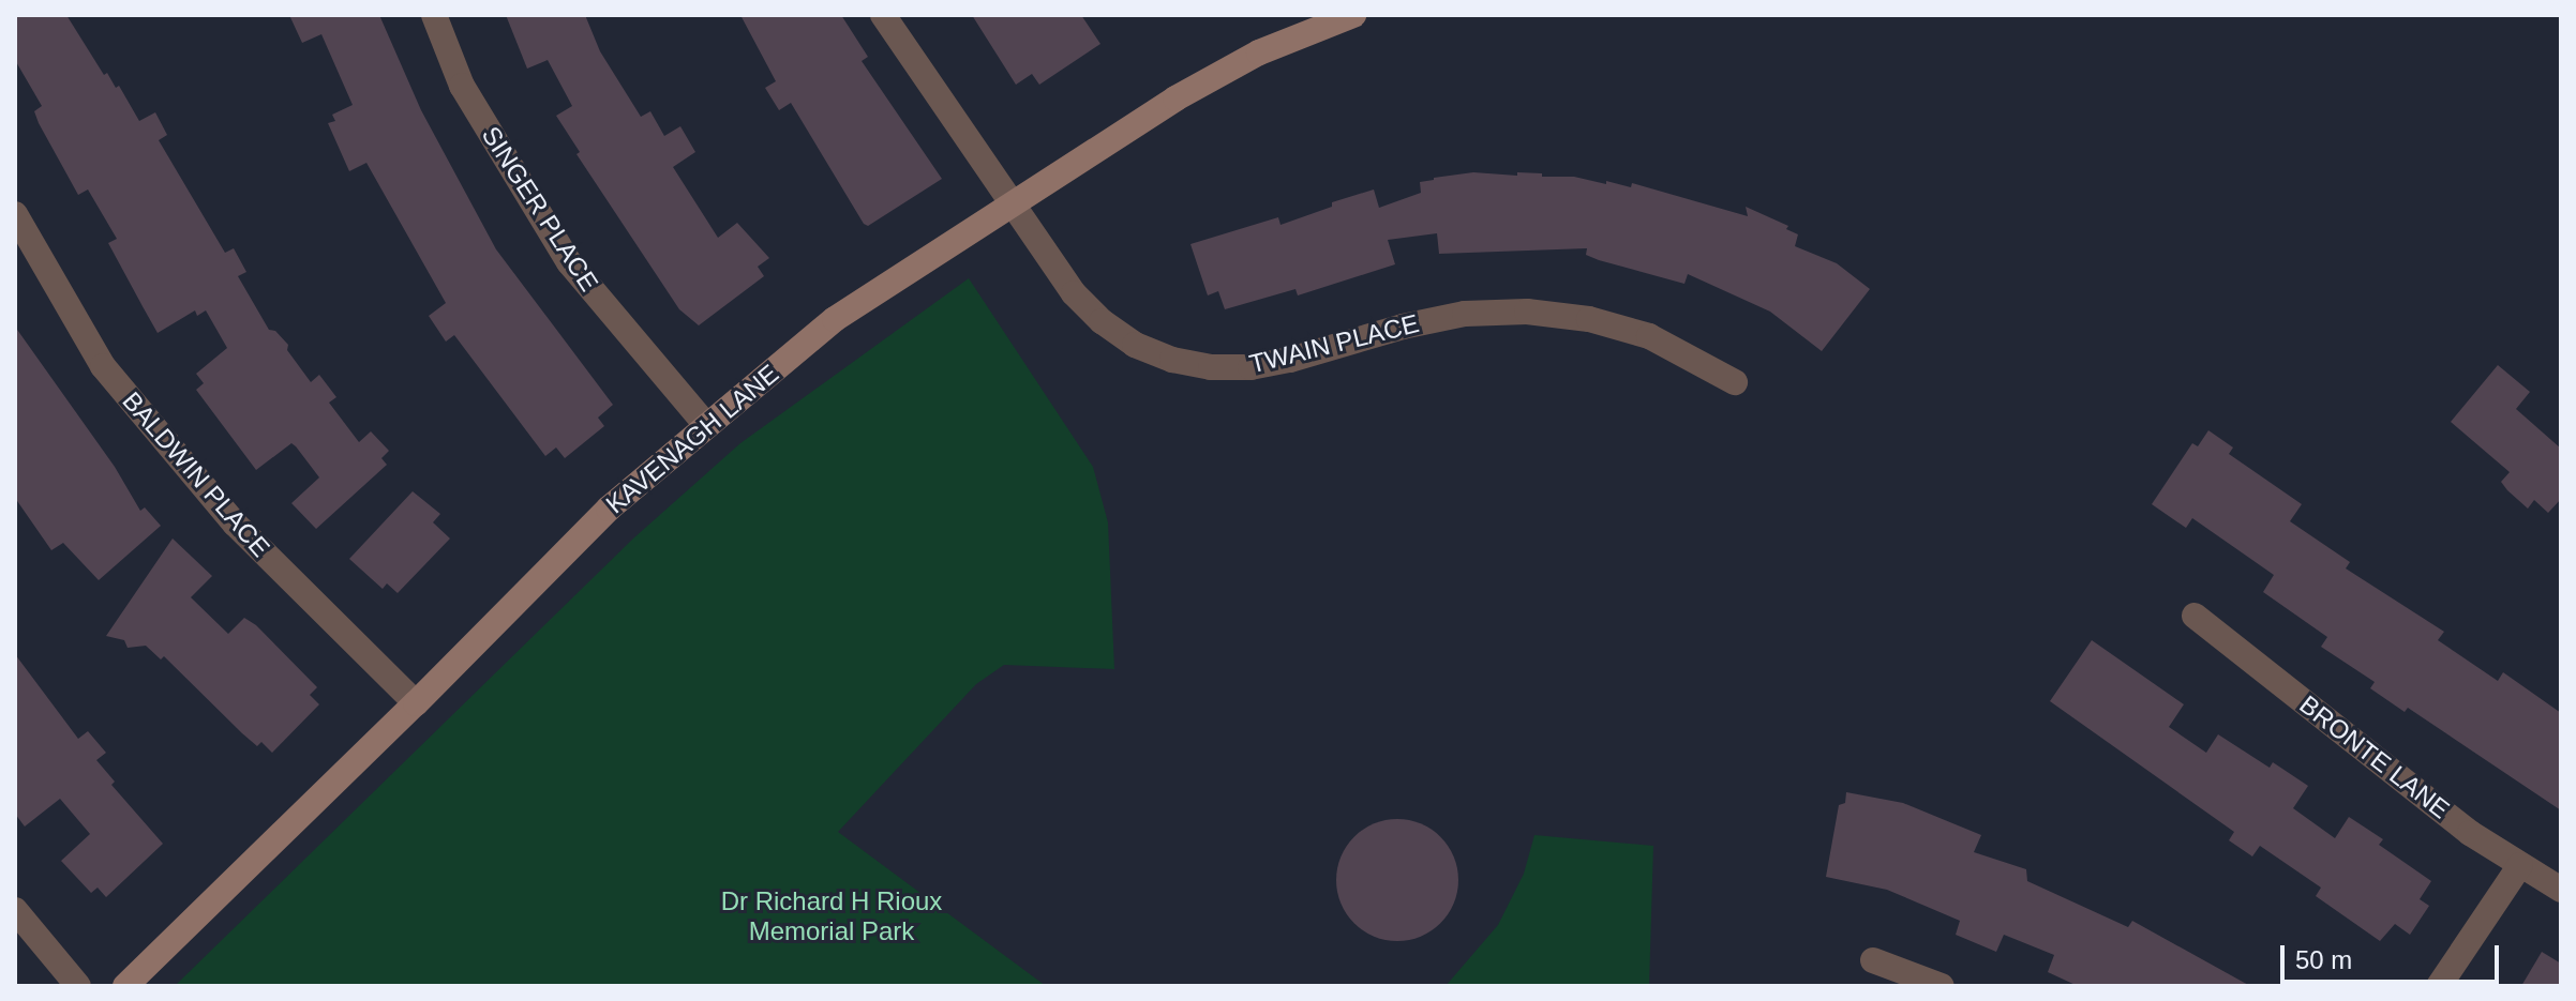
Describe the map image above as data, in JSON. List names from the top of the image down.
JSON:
{
  "streets": {
    "main road": ["KAVENAGH LANE"],
    "street": [
      "SINGER PLACE",
      "TWAIN PLACE",
      "BALDWIN PLACE",
      "BRONTE LANE"
    ]
  },
  "crossings": [
    ["SINGER PLACE", "KAVENAGH LANE"],
    ["TWAIN PLACE", "KAVENAGH LANE"],
    ["KAVENAGH LANE", "BALDWIN PLACE"]
  ],
  "parks": ["Dr Richard H Rioux Memorial Park"],
  "scale_bar": "50 m"
}
